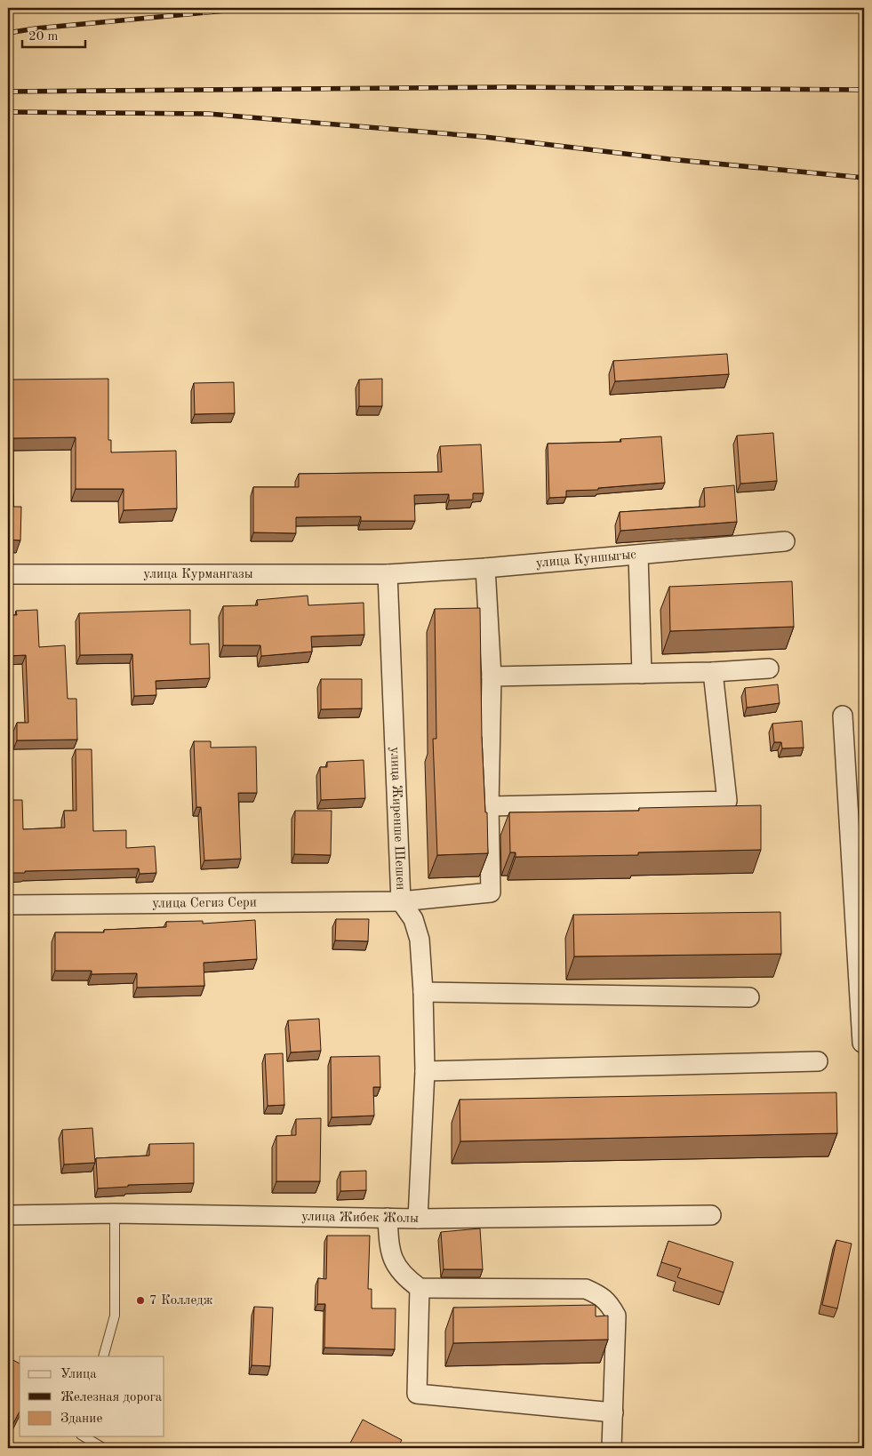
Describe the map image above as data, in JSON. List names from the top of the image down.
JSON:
{
  "streets": {
    "street": [
      "улица Куншыгыс",
      "улица Курмангазы",
      "улица Жиренше Шешен",
      "улица Сегиз Сери",
      "улица Жибек Жолы"
    ]
  },
  "crossings": [
    ["улица Куншыгыс", "улица Курмангазы"],
    ["улица Куншыгыс", "улица Жиренше Шешен"],
    ["улица Курмангазы", "улица Жиренше Шешен"],
    ["улица Жиренше Шешен", "улица Сегиз Сери"],
    ["улица Жиренше Шешен", "улица Жибек Жолы"]
  ],
  "places": ["7 Колледж"],
  "legend": ["Улица", "Железная дорога", "Здание"],
  "scale_bar": "20 m"
}
